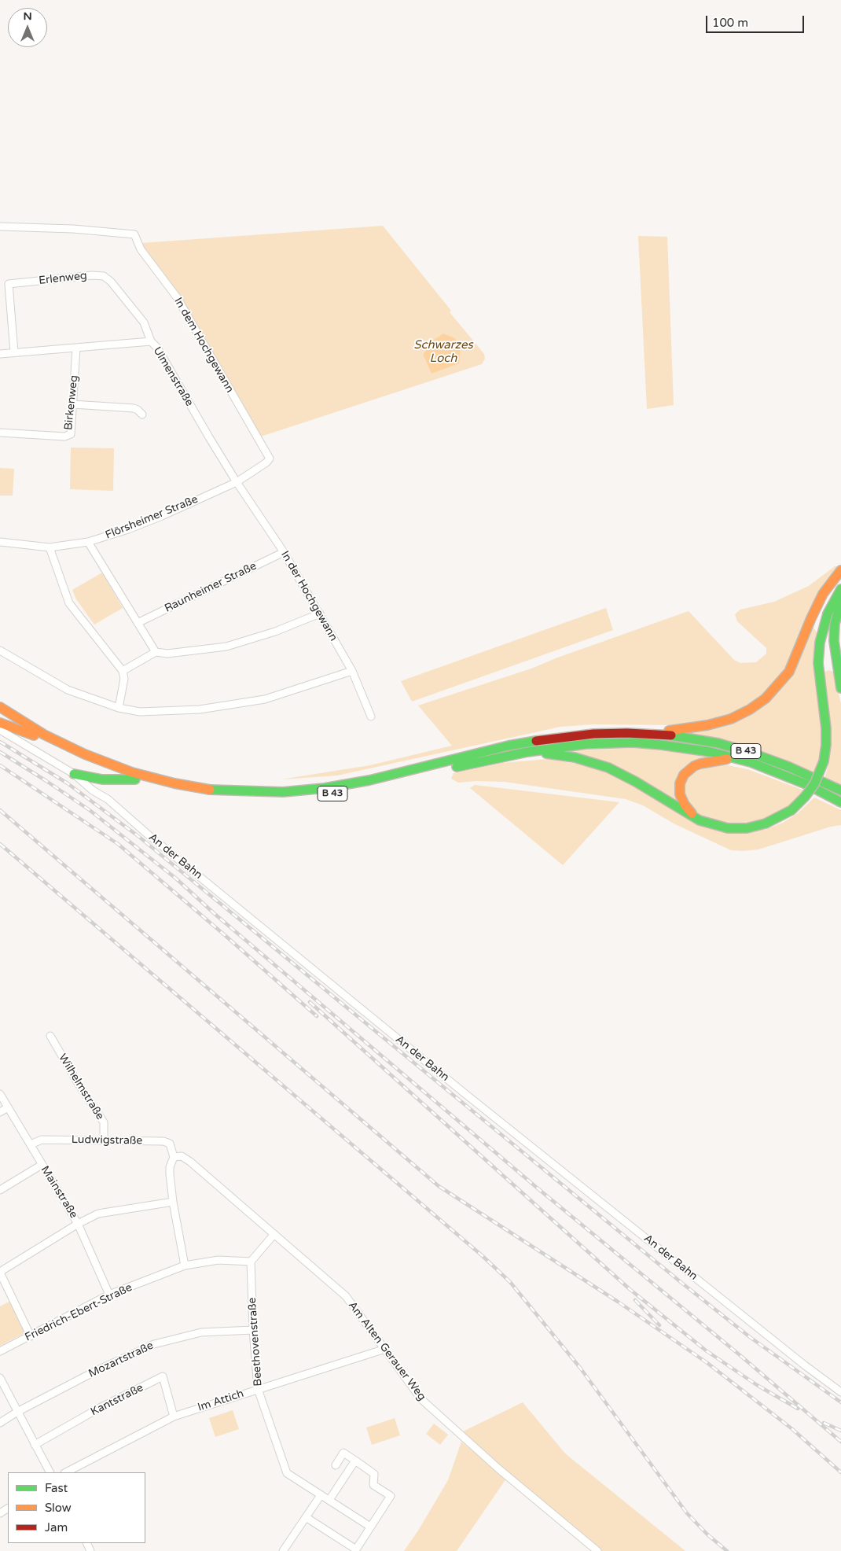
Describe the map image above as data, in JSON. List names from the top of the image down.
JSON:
{
  "streets": {
    "highway": ["B 43"],
    "street": [
      "Erlenweg",
      "In dem Hochgewann",
      "Ulmenstraße",
      "Birkenweg",
      "Flörsheimer Straße",
      "Raunheimer Straße",
      "In der Hochgewann",
      "An der Bahn",
      "Wilhelmstraße",
      "Ludwigstraße",
      "Mainstraße",
      "Friedrich-Ebert-Straße",
      "Beethovenstraße",
      "Am Alten Gerauer Weg",
      "Mozartstraße",
      "Kantstraße",
      "Im Attich"
    ]
  },
  "crossings": [
    ["Erlenweg", "Ulmenstraße"],
    ["In dem Hochgewann", "Flörsheimer Straße"],
    ["Ulmenstraße", "Birkenweg"],
    ["Ulmenstraße", "Flörsheimer Straße"],
    ["Ulmenstraße", "In der Hochgewann"],
    ["Flörsheimer Straße", "In der Hochgewann"],
    ["Raunheimer Straße", "In der Hochgewann"],
    ["Wilhelmstraße", "Ludwigstraße"],
    ["Ludwigstraße", "Mainstraße"],
    ["Ludwigstraße", "Am Alten Gerauer Weg"],
    ["Mainstraße", "Friedrich-Ebert-Straße"],
    ["Friedrich-Ebert-Straße", "Beethovenstraße"],
    ["Beethovenstraße", "Mozartstraße"],
    ["Beethovenstraße", "Im Attich"],
    ["Am Alten Gerauer Weg", "Im Attich"],
    ["Kantstraße", "Im Attich"]
  ],
  "water": ["Schwarzes Loch"],
  "legend": ["Fast", "Slow", "Jam"],
  "scale_bar": "100 m",
  "north": "top"
}
